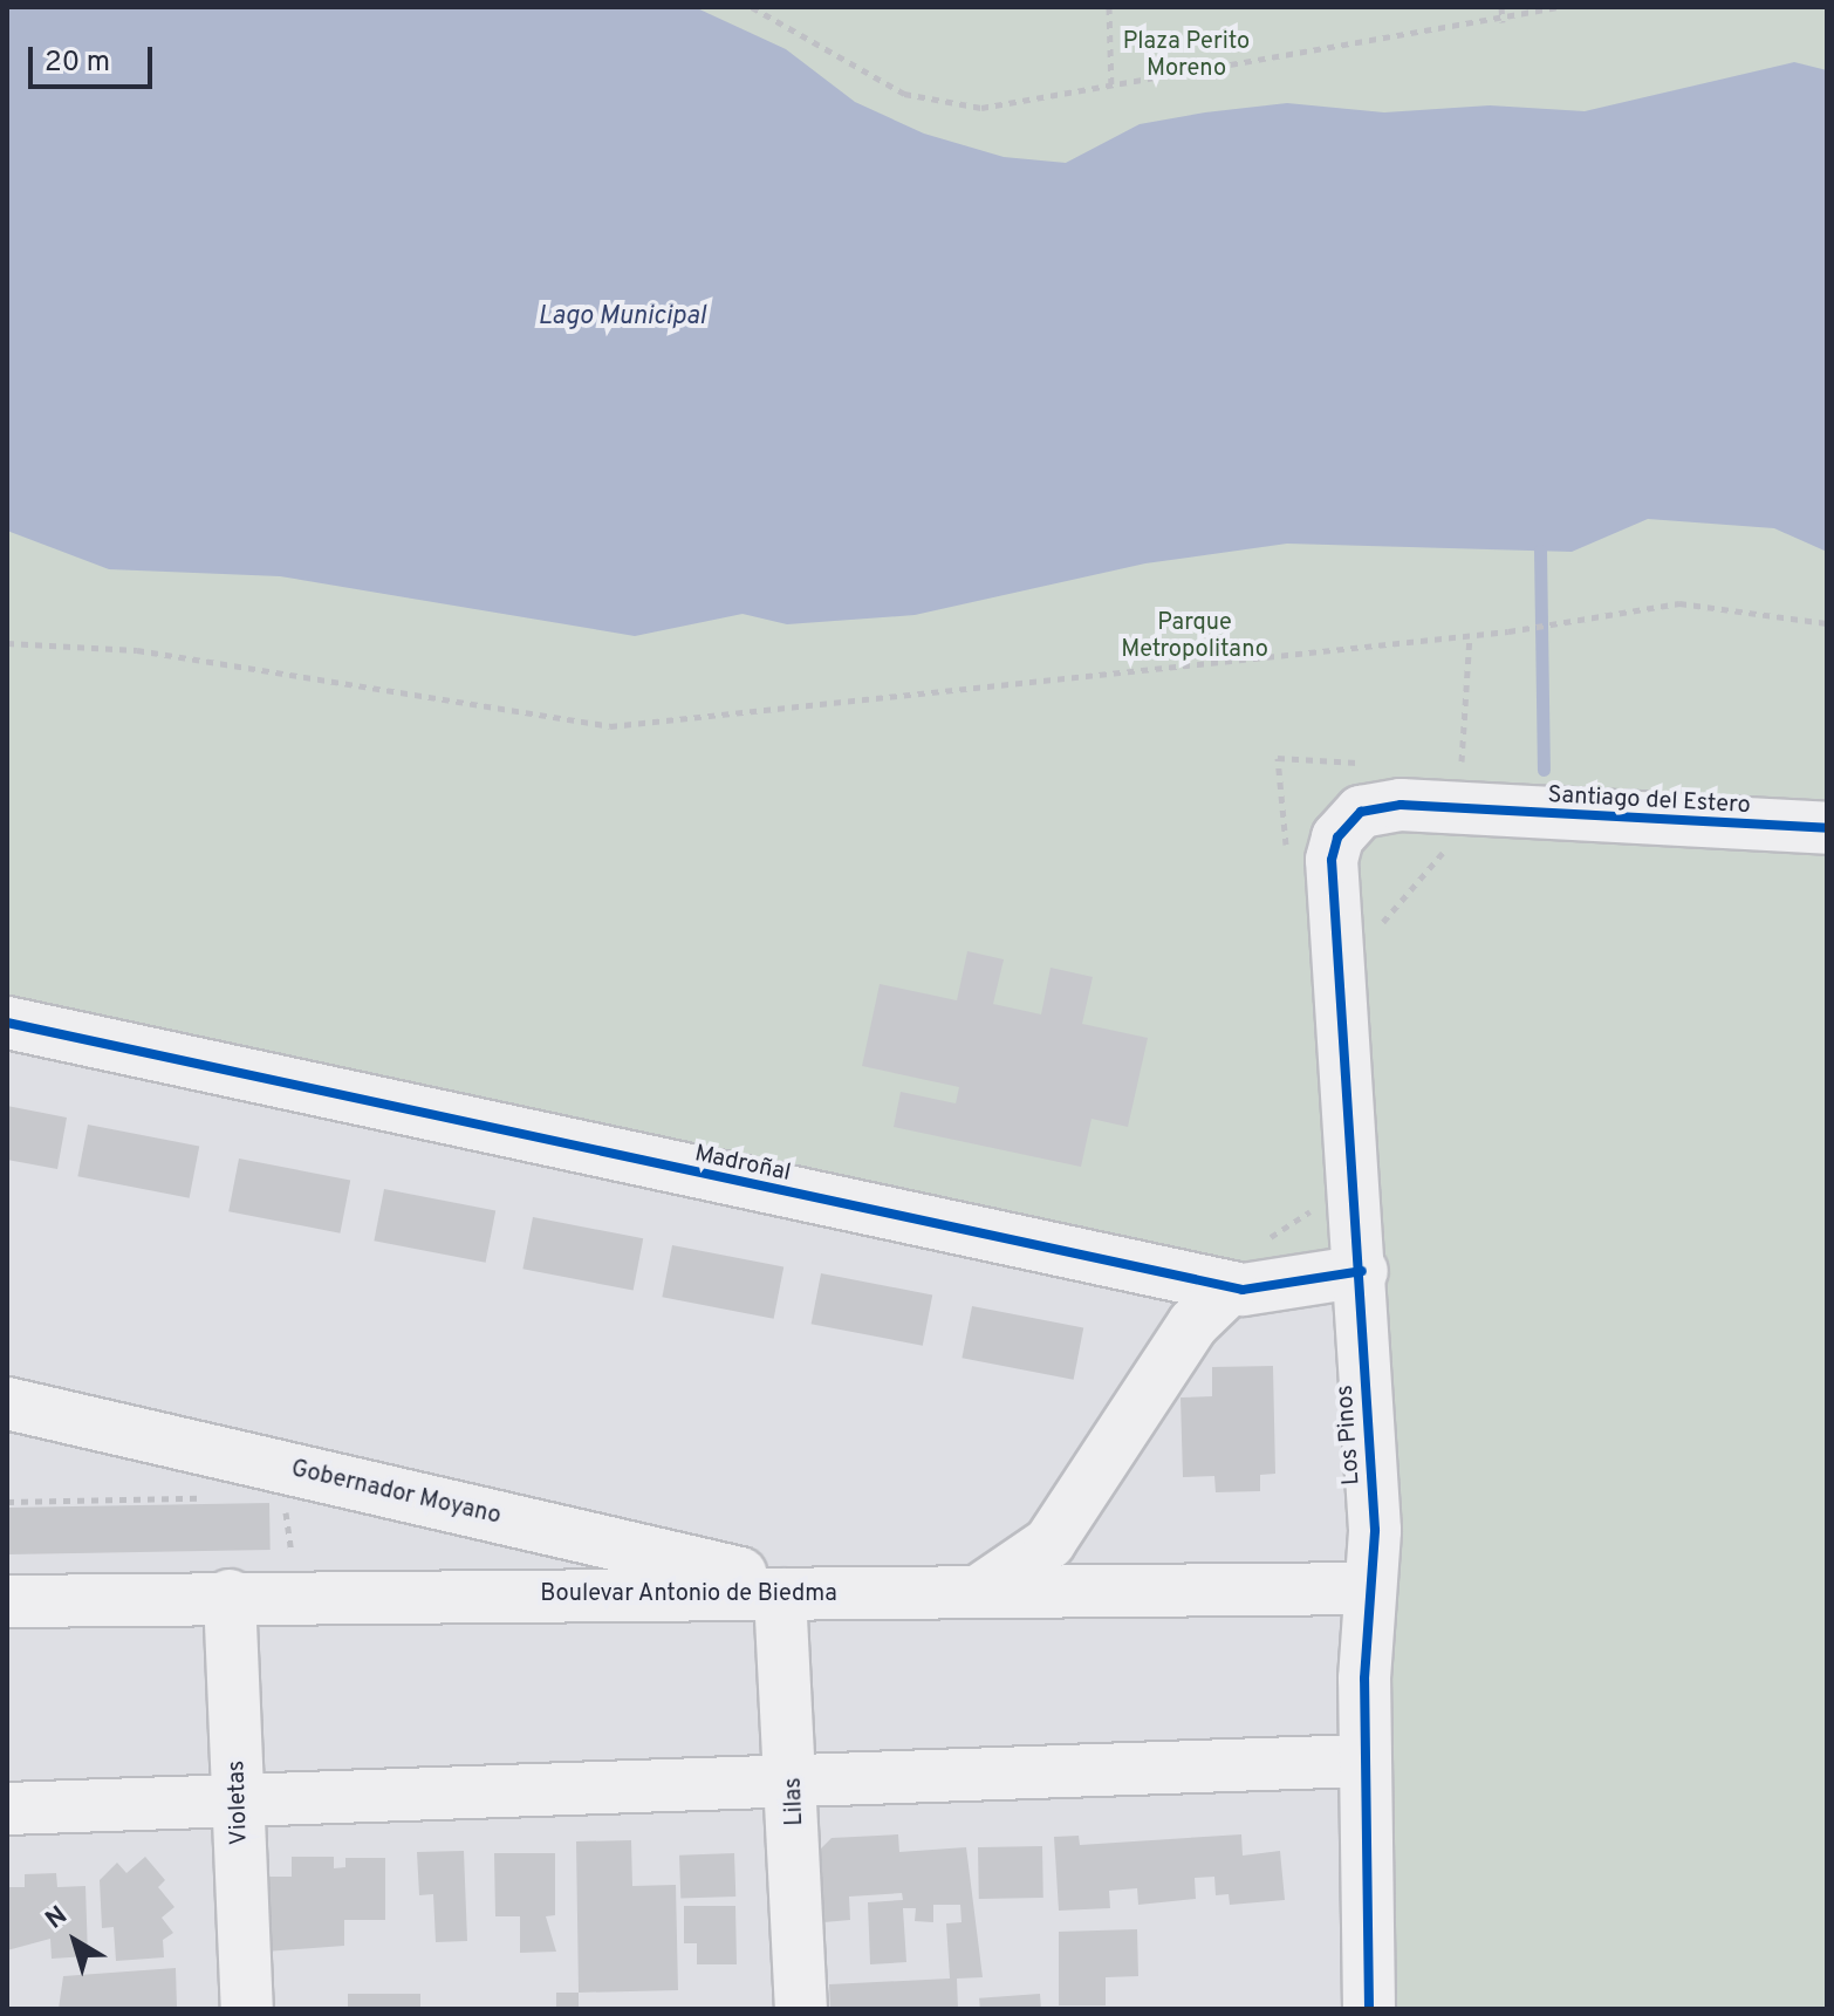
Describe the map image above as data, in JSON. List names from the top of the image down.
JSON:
{
  "streets": {
    "street": [
      "Santiago del Estero",
      "Madroñal",
      "Los Pinos",
      "Gobernador Moyano",
      "Boulevar Antonio de Biedma",
      "Lilas",
      "Violetas"
    ]
  },
  "crossings": [
    ["Santiago del Estero", "Los Pinos"],
    ["Madroñal", "Los Pinos"],
    ["Los Pinos", "Boulevar Antonio de Biedma"],
    ["Gobernador Moyano", "Boulevar Antonio de Biedma"],
    ["Gobernador Moyano", "Lilas"],
    ["Boulevar Antonio de Biedma", "Lilas"],
    ["Boulevar Antonio de Biedma", "Violetas"]
  ],
  "water": ["Lago Municipal"],
  "parks": ["Plaza Perito Moreno", "Parque Metropolitano"],
  "scale_bar": "20 m",
  "north": "top left"
}
